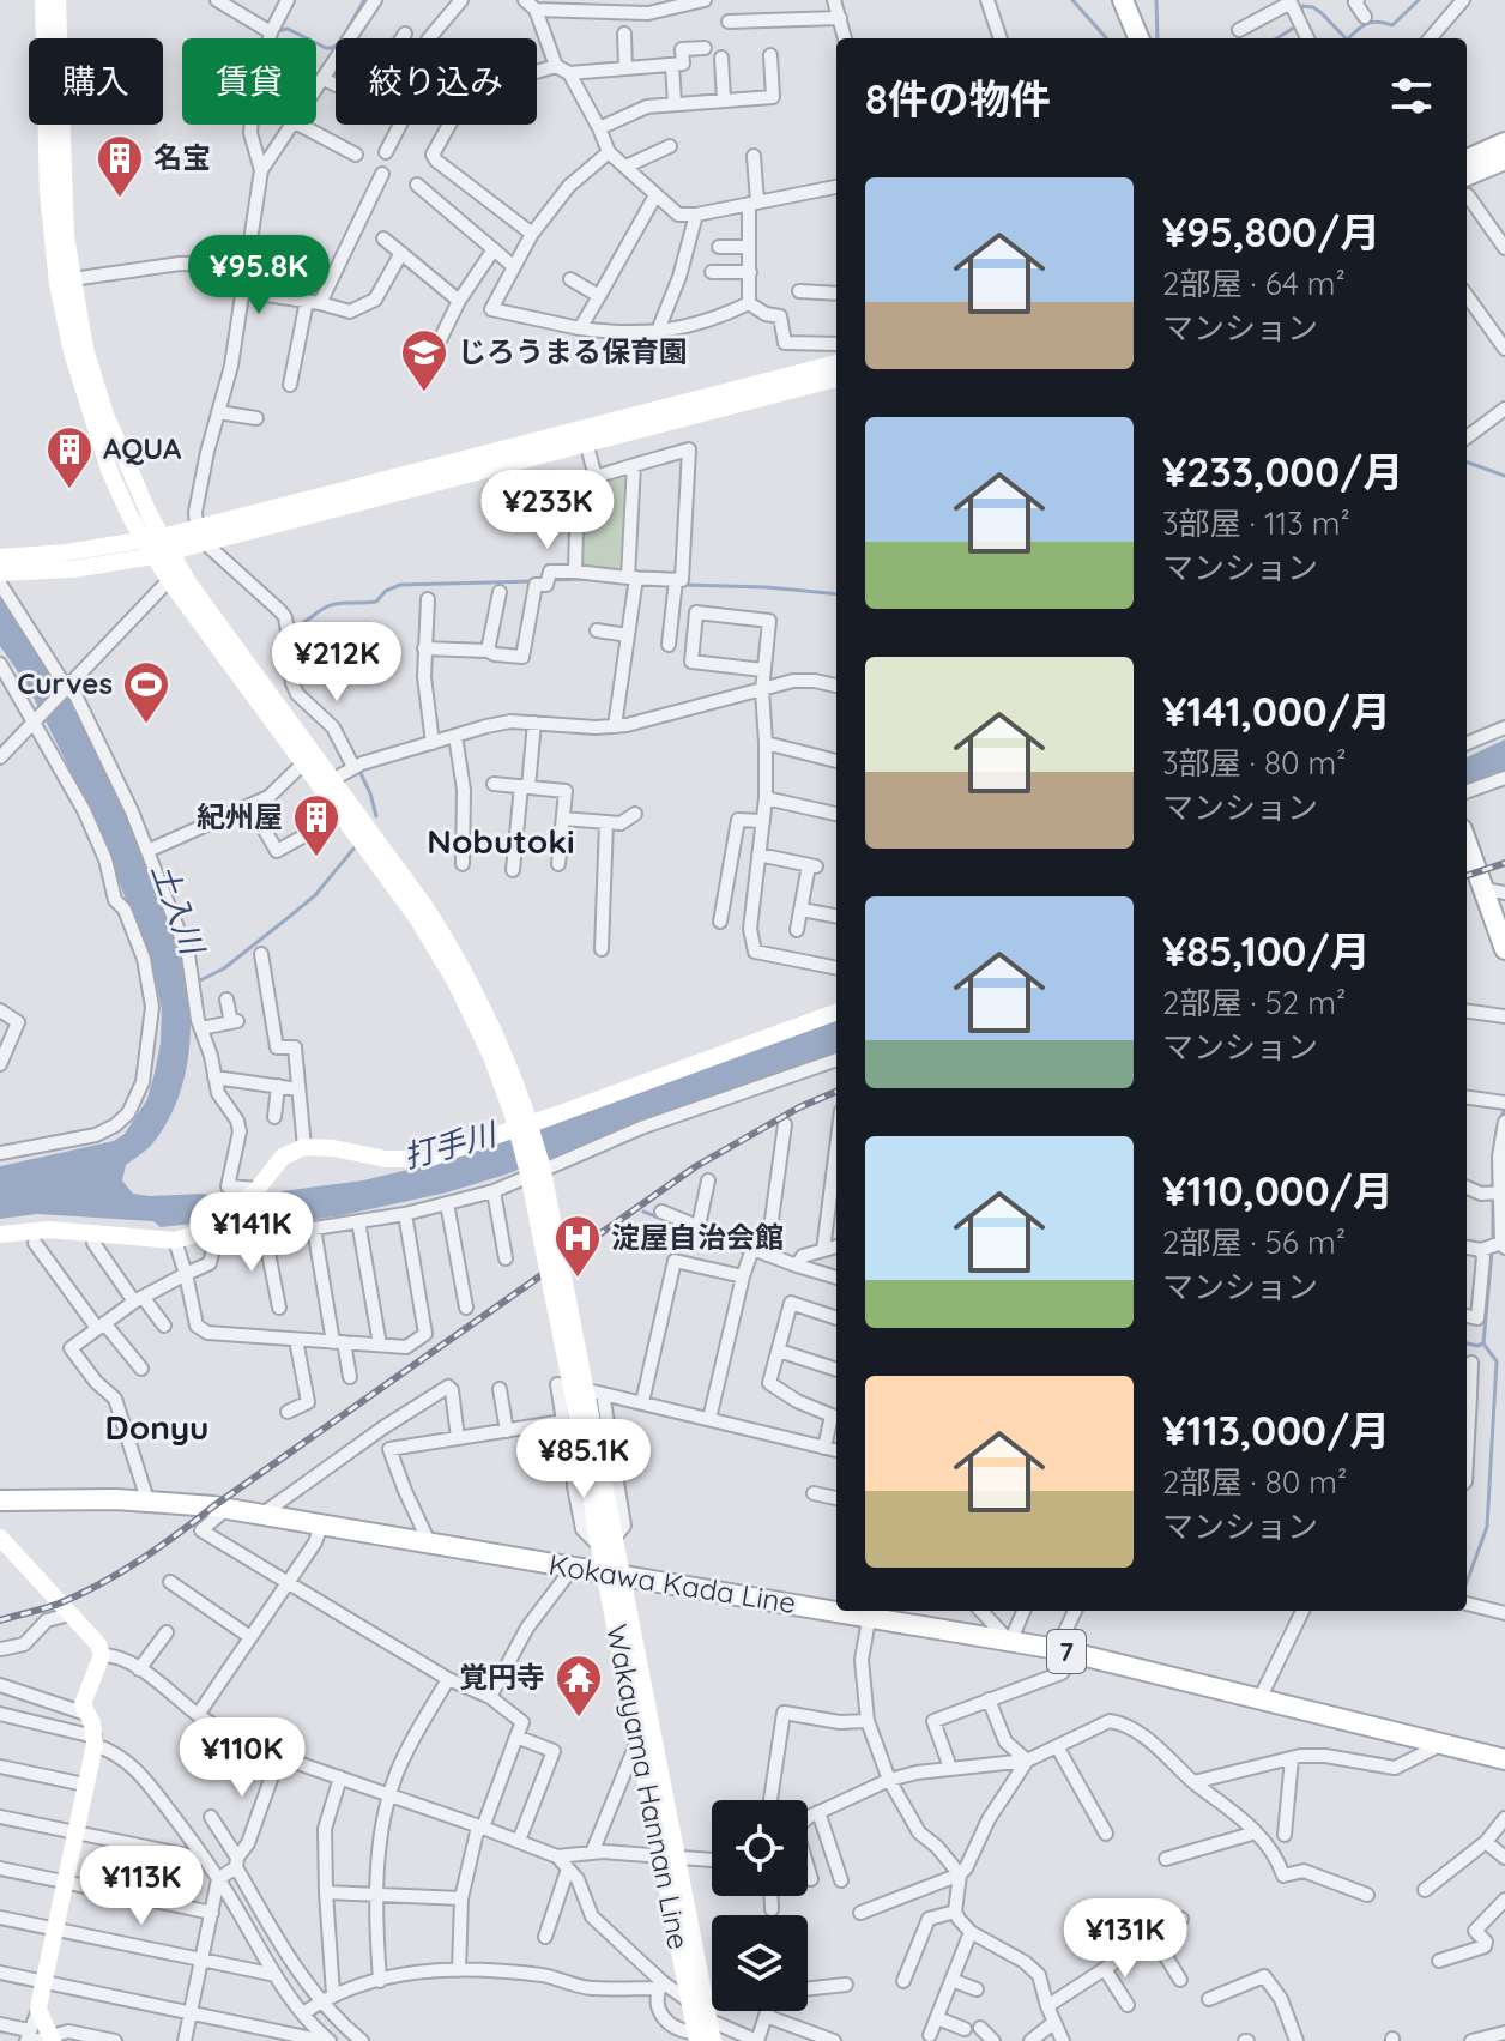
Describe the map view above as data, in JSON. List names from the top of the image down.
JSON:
{
  "streets": {
    "main road": ["Kokawa Kada Line", "7", "Wakayama Hannan Line"]
  },
  "crossings": [
    ["Kokawa Kada Line", "Wakayama Hannan Line"]
  ],
  "districts": ["Nobutoki", "Donyu"],
  "water": ["土入川", "打手川"],
  "places": {
    "building": ["名宝", "AQUA", "紀州屋"],
    "school or university": ["じろうまる保育園"],
    "sports": ["Curves"],
    "hospital": ["淀屋自治会館"],
    "temple": ["覚円寺"]
  },
  "page": {
    "chip": ["購入", "賃貸", "絞り込み"],
    "heading": "8件の物件",
    "list": [
      {
        "name": "¥95,800/月",
        "note": "2部屋 · 64 m² · マンション"
      },
      {
        "name": "¥233,000/月",
        "note": "3部屋 · 113 m² · マンション"
      },
      {
        "name": "¥141,000/月",
        "note": "3部屋 · 80 m² · マンション"
      },
      {
        "name": "¥85,100/月",
        "note": "2部屋 · 52 m² · マンション"
      },
      {
        "name": "¥110,000/月",
        "note": "2部屋 · 56 m² · マンション"
      },
      {
        "name": "¥113,000/月",
        "note": "2部屋 · 80 m² · マンション"
      }
    ],
    "price": [
      "¥95.8K",
      "¥233K",
      "¥212K",
      "¥141K",
      "¥85.1K",
      "¥110K",
      "¥113K",
      "¥131K"
    ]
  }
}
